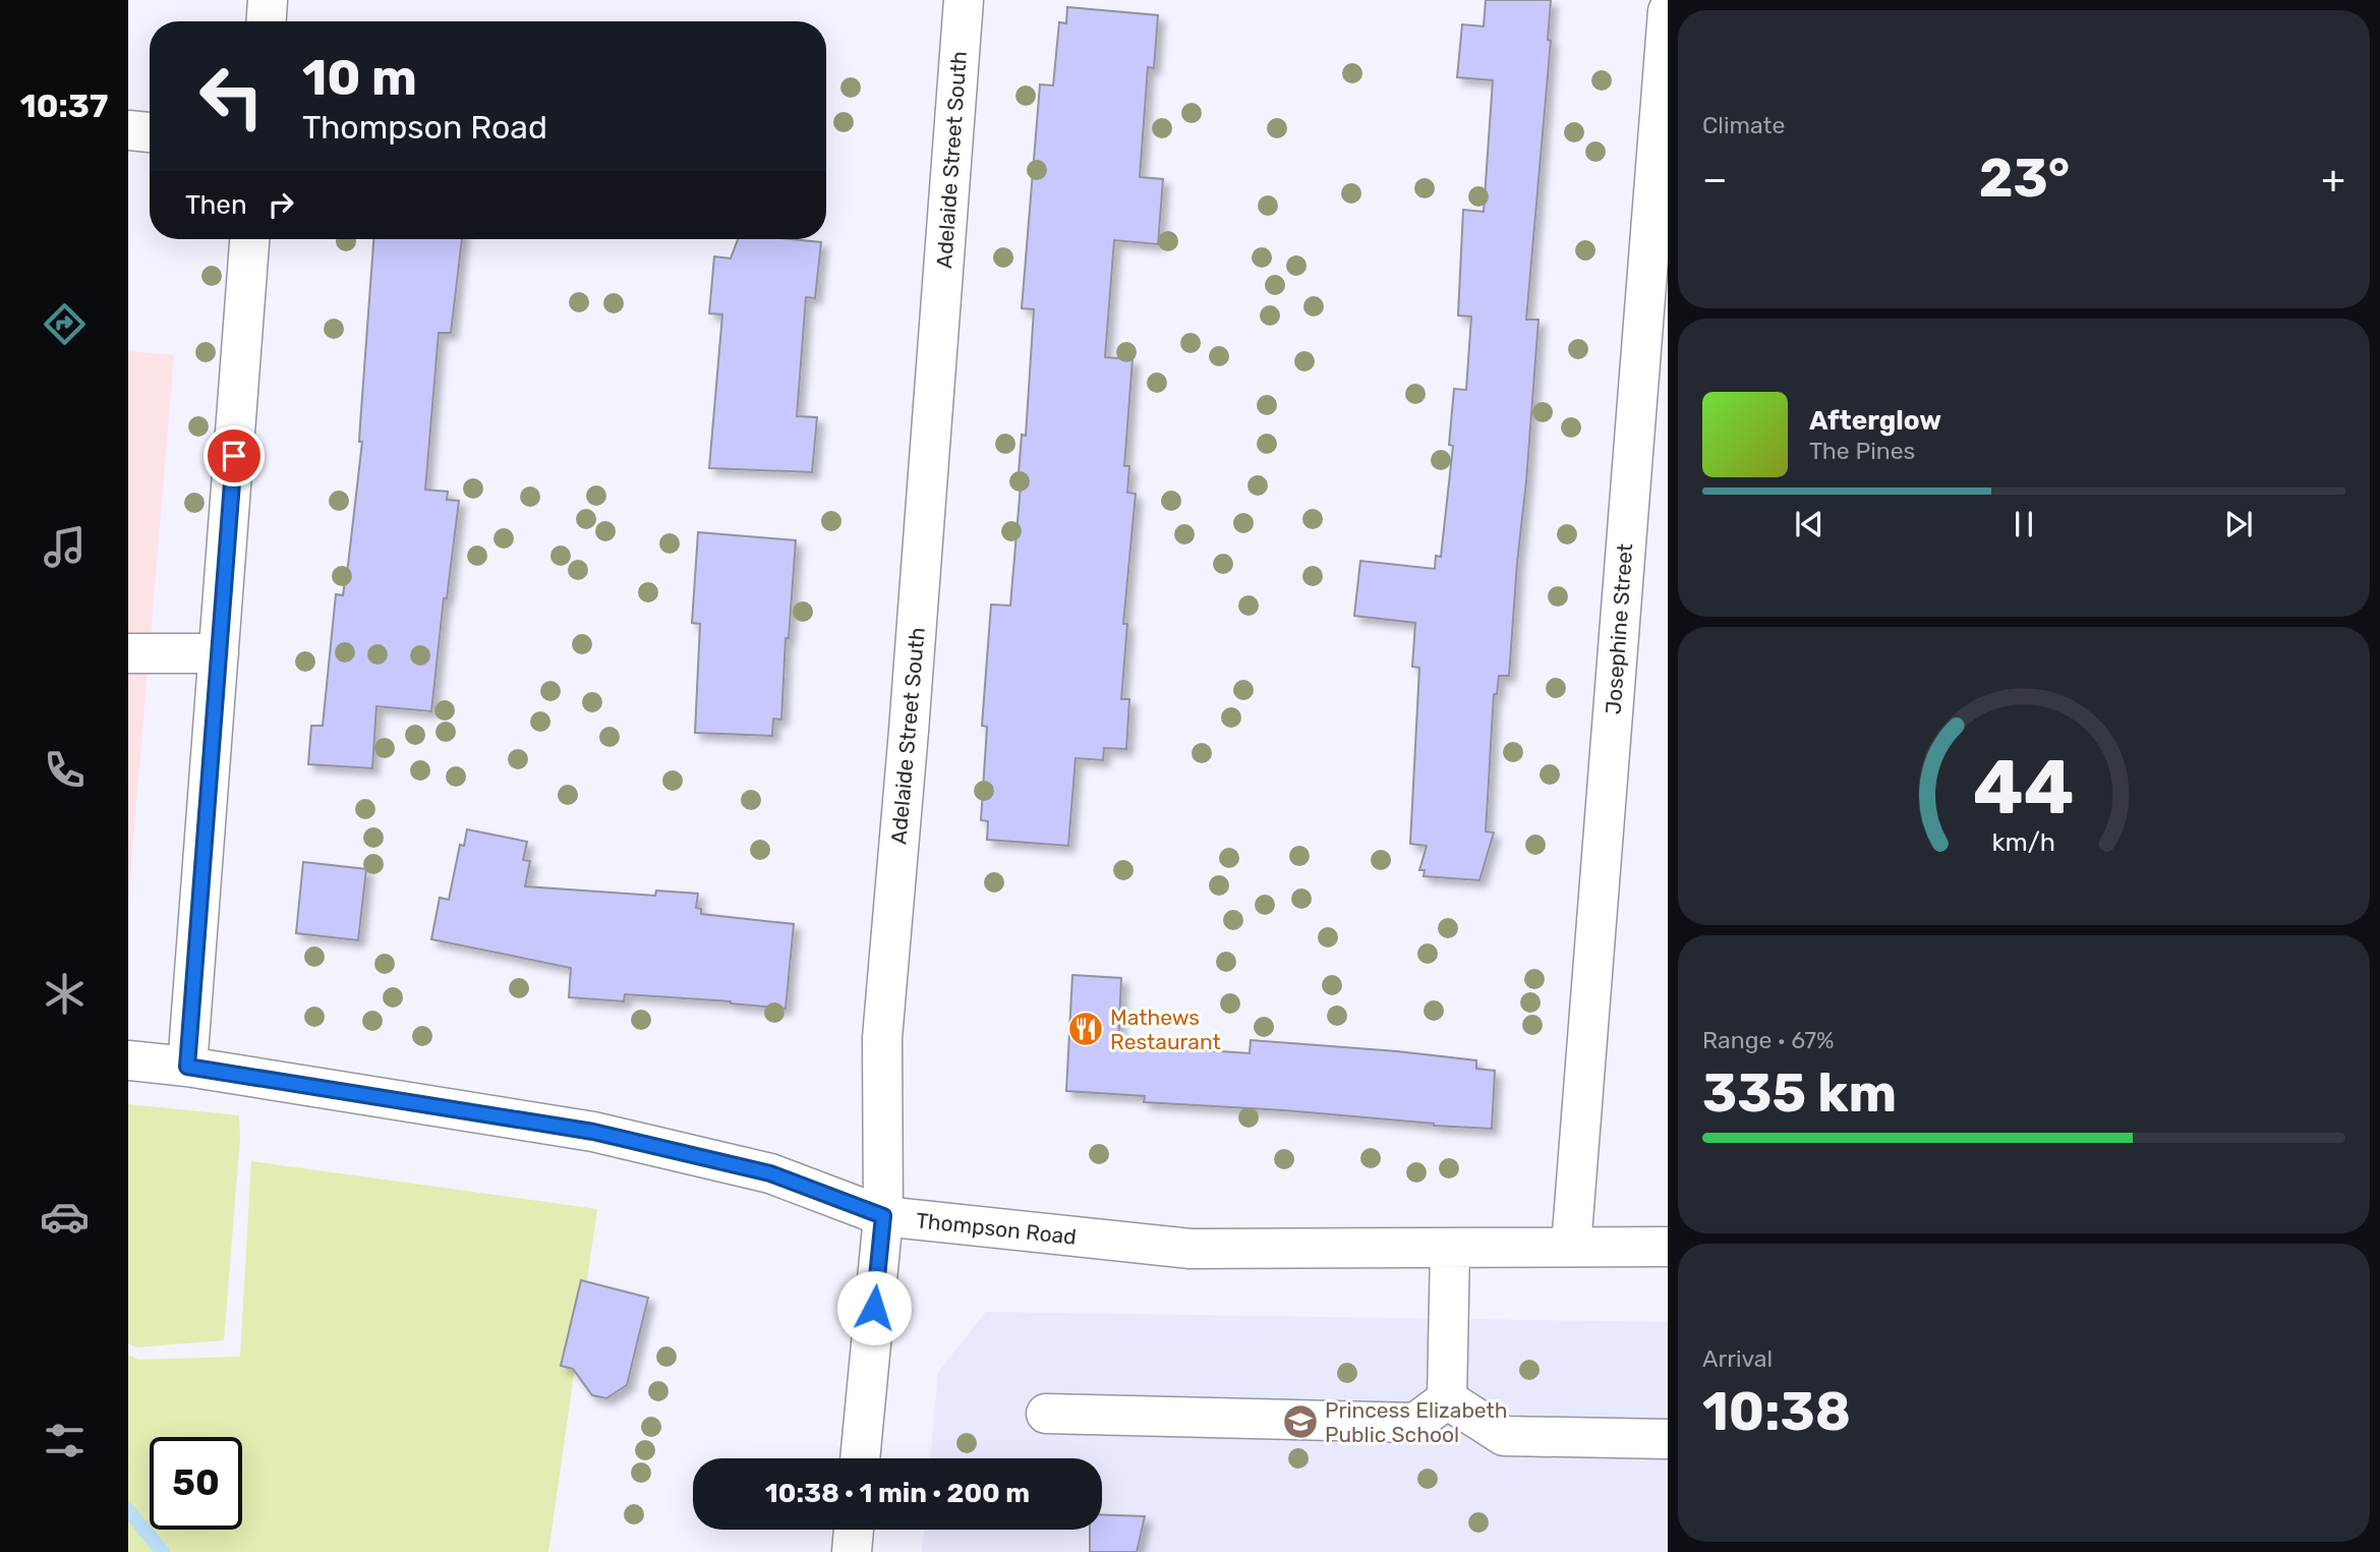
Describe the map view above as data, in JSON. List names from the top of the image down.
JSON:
{
  "streets": {
    "street": ["Adelaide Street South", "Josephine Street", "Thompson Road"]
  },
  "crossings": [
    ["Adelaide Street South", "Thompson Road"],
    ["Josephine Street", "Thompson Road"]
  ],
  "places": {
    "restaurant": ["Mathews Restaurant"],
    "school or university": ["Princess Elizabeth Public School"]
  },
  "page": {
    "tabs": "10:37",
    "tile": [
      "Climate",
      ["Range · 67%", "335 km"],
      ["Arrival", "10:38"]
    ],
    "turn": ["10 m", "Thompson Road"],
    "heat": ["−", "23°", "+"],
    "then": "Then",
    "song": ["Afterglow", "The Pines"],
    "limit": "50",
    "trip": "10:38 · 1 min · 200 m",
    "gauge": ["44", "km/h"]
  }
}
